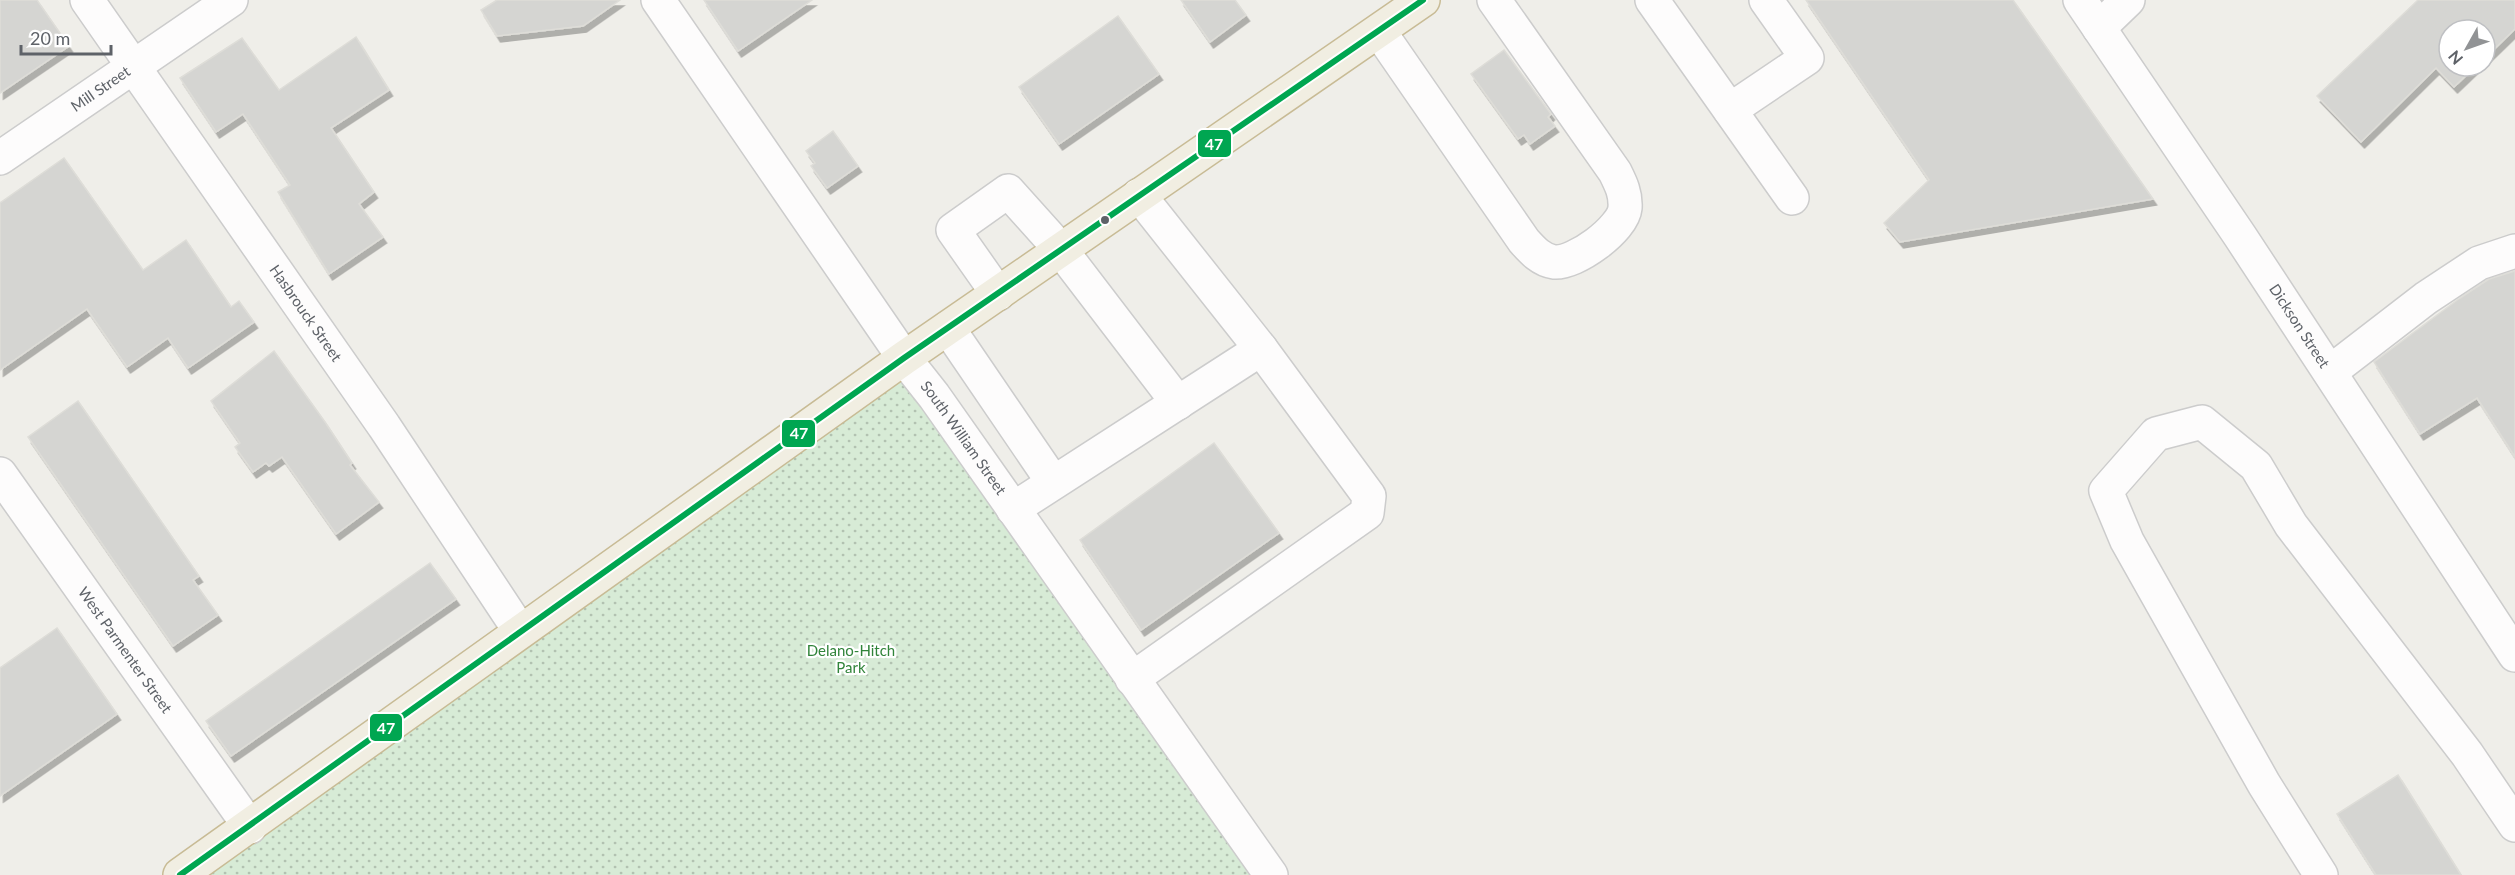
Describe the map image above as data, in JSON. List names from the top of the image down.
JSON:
{
  "streets": {
    "street": [
      "Mill Street",
      "Hasbrouck Street",
      "Dickson Street",
      "South William Street",
      "West Parmenter Street"
    ]
  },
  "crossings": [
    ["Mill Street", "Hasbrouck Street"]
  ],
  "parks": ["Delano-Hitch Park"],
  "lines": ["transit line 47"],
  "scale_bar": "20 m",
  "north": "bottom left"
}
